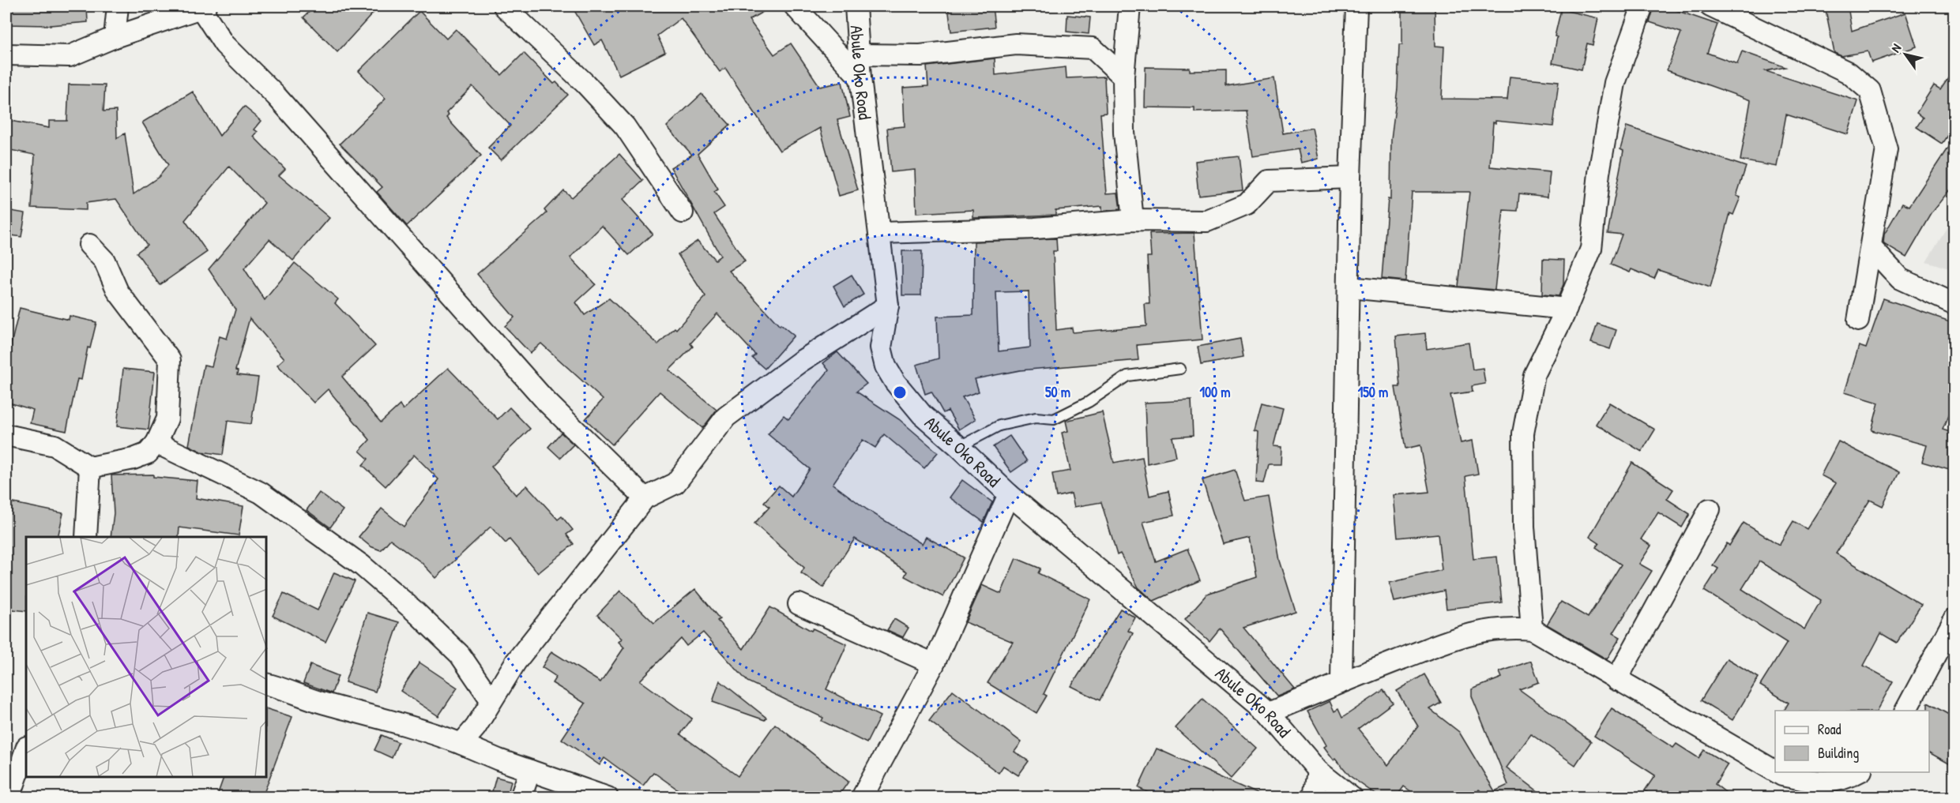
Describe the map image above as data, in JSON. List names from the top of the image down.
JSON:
{
  "streets": {
    "street": ["Abule Oko Road"]
  },
  "legend": ["Road", "Building"],
  "north": "top left",
  "rings": ["50 m", "100 m", "150 m"]
}
